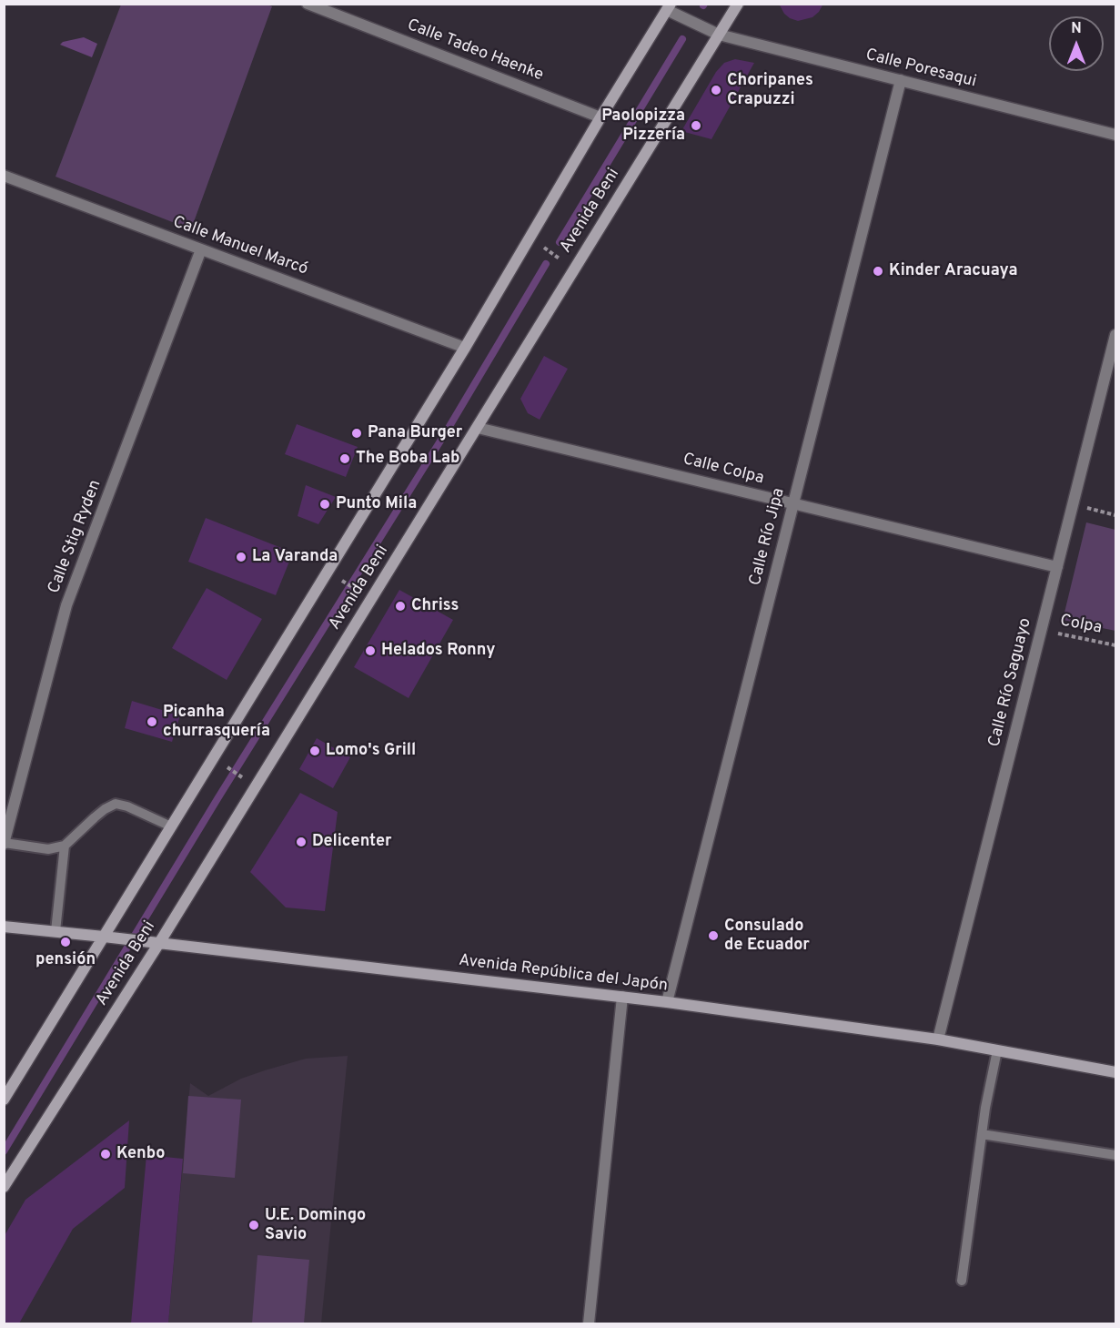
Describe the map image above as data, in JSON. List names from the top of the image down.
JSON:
{
  "streets": {
    "street": [
      "Calle Tadeo Haenke",
      "Calle Poresaqui",
      "Avenida Beni",
      "Calle Manuel Marcó",
      "Calle Colpa",
      "Calle Stig Ryden",
      "Calle Río Jipa",
      "Calle Río Saguayo",
      "Avenida República del Japón"
    ],
    "path": ["Colpa"]
  },
  "crossings": [
    ["Calle Tadeo Haenke", "Avenida Beni"],
    ["Calle Poresaqui", "Avenida Beni"],
    ["Calle Poresaqui", "Calle Río Jipa"],
    ["Avenida Beni", "Calle Manuel Marcó"],
    ["Avenida Beni", "Calle Colpa"],
    ["Avenida Beni", "Avenida República del Japón"],
    ["Calle Manuel Marcó", "Calle Stig Ryden"],
    ["Calle Colpa", "Calle Río Jipa"],
    ["Calle Colpa", "Calle Río Saguayo"],
    ["Calle Río Jipa", "Avenida República del Japón"],
    ["Colpa", "Calle Río Saguayo"],
    ["Calle Río Saguayo", "Avenida República del Japón"]
  ],
  "places": [
    "Choripanes Crapuzzi",
    "Paolopizza Pizzería",
    "Kinder Aracuaya",
    "Pana Burger",
    "The Boba Lab",
    "Punto Mila",
    "La Varanda",
    "Chriss",
    "Helados Ronny",
    "Picanha churrasquería",
    "Lomo's Grill",
    "Delicenter",
    "Consulado de Ecuador",
    "pensión",
    "Kenbo",
    "U.E. Domingo Savio"
  ],
  "north": "top"
}
